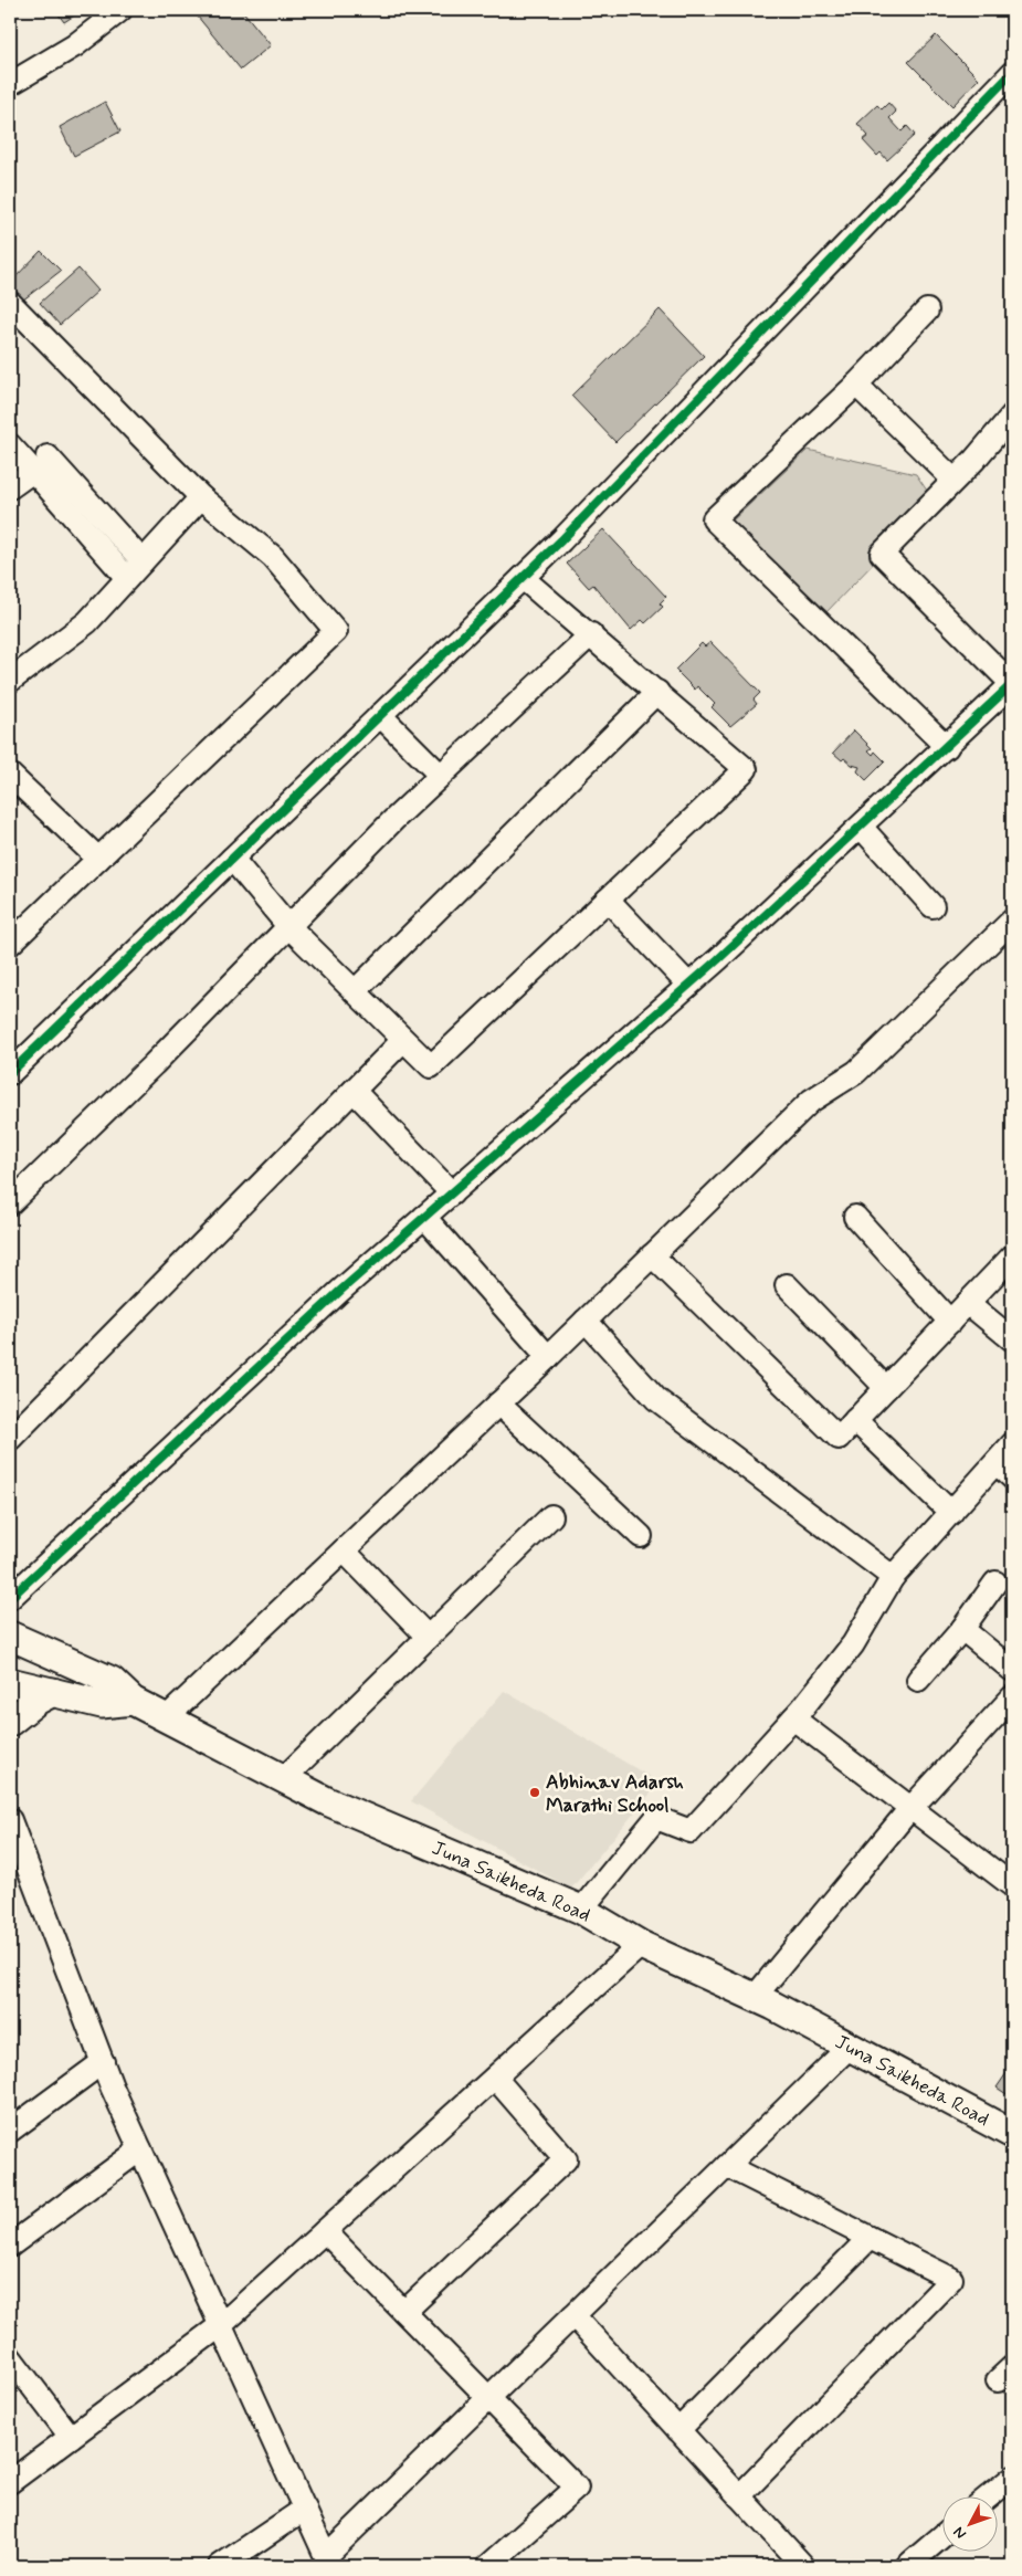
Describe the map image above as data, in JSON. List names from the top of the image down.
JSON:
{
  "streets": {
    "main road": ["Juna Saikheda Road"]
  },
  "places": ["Abhinav Adarsh Marathi School"],
  "north": "bottom left"
}
